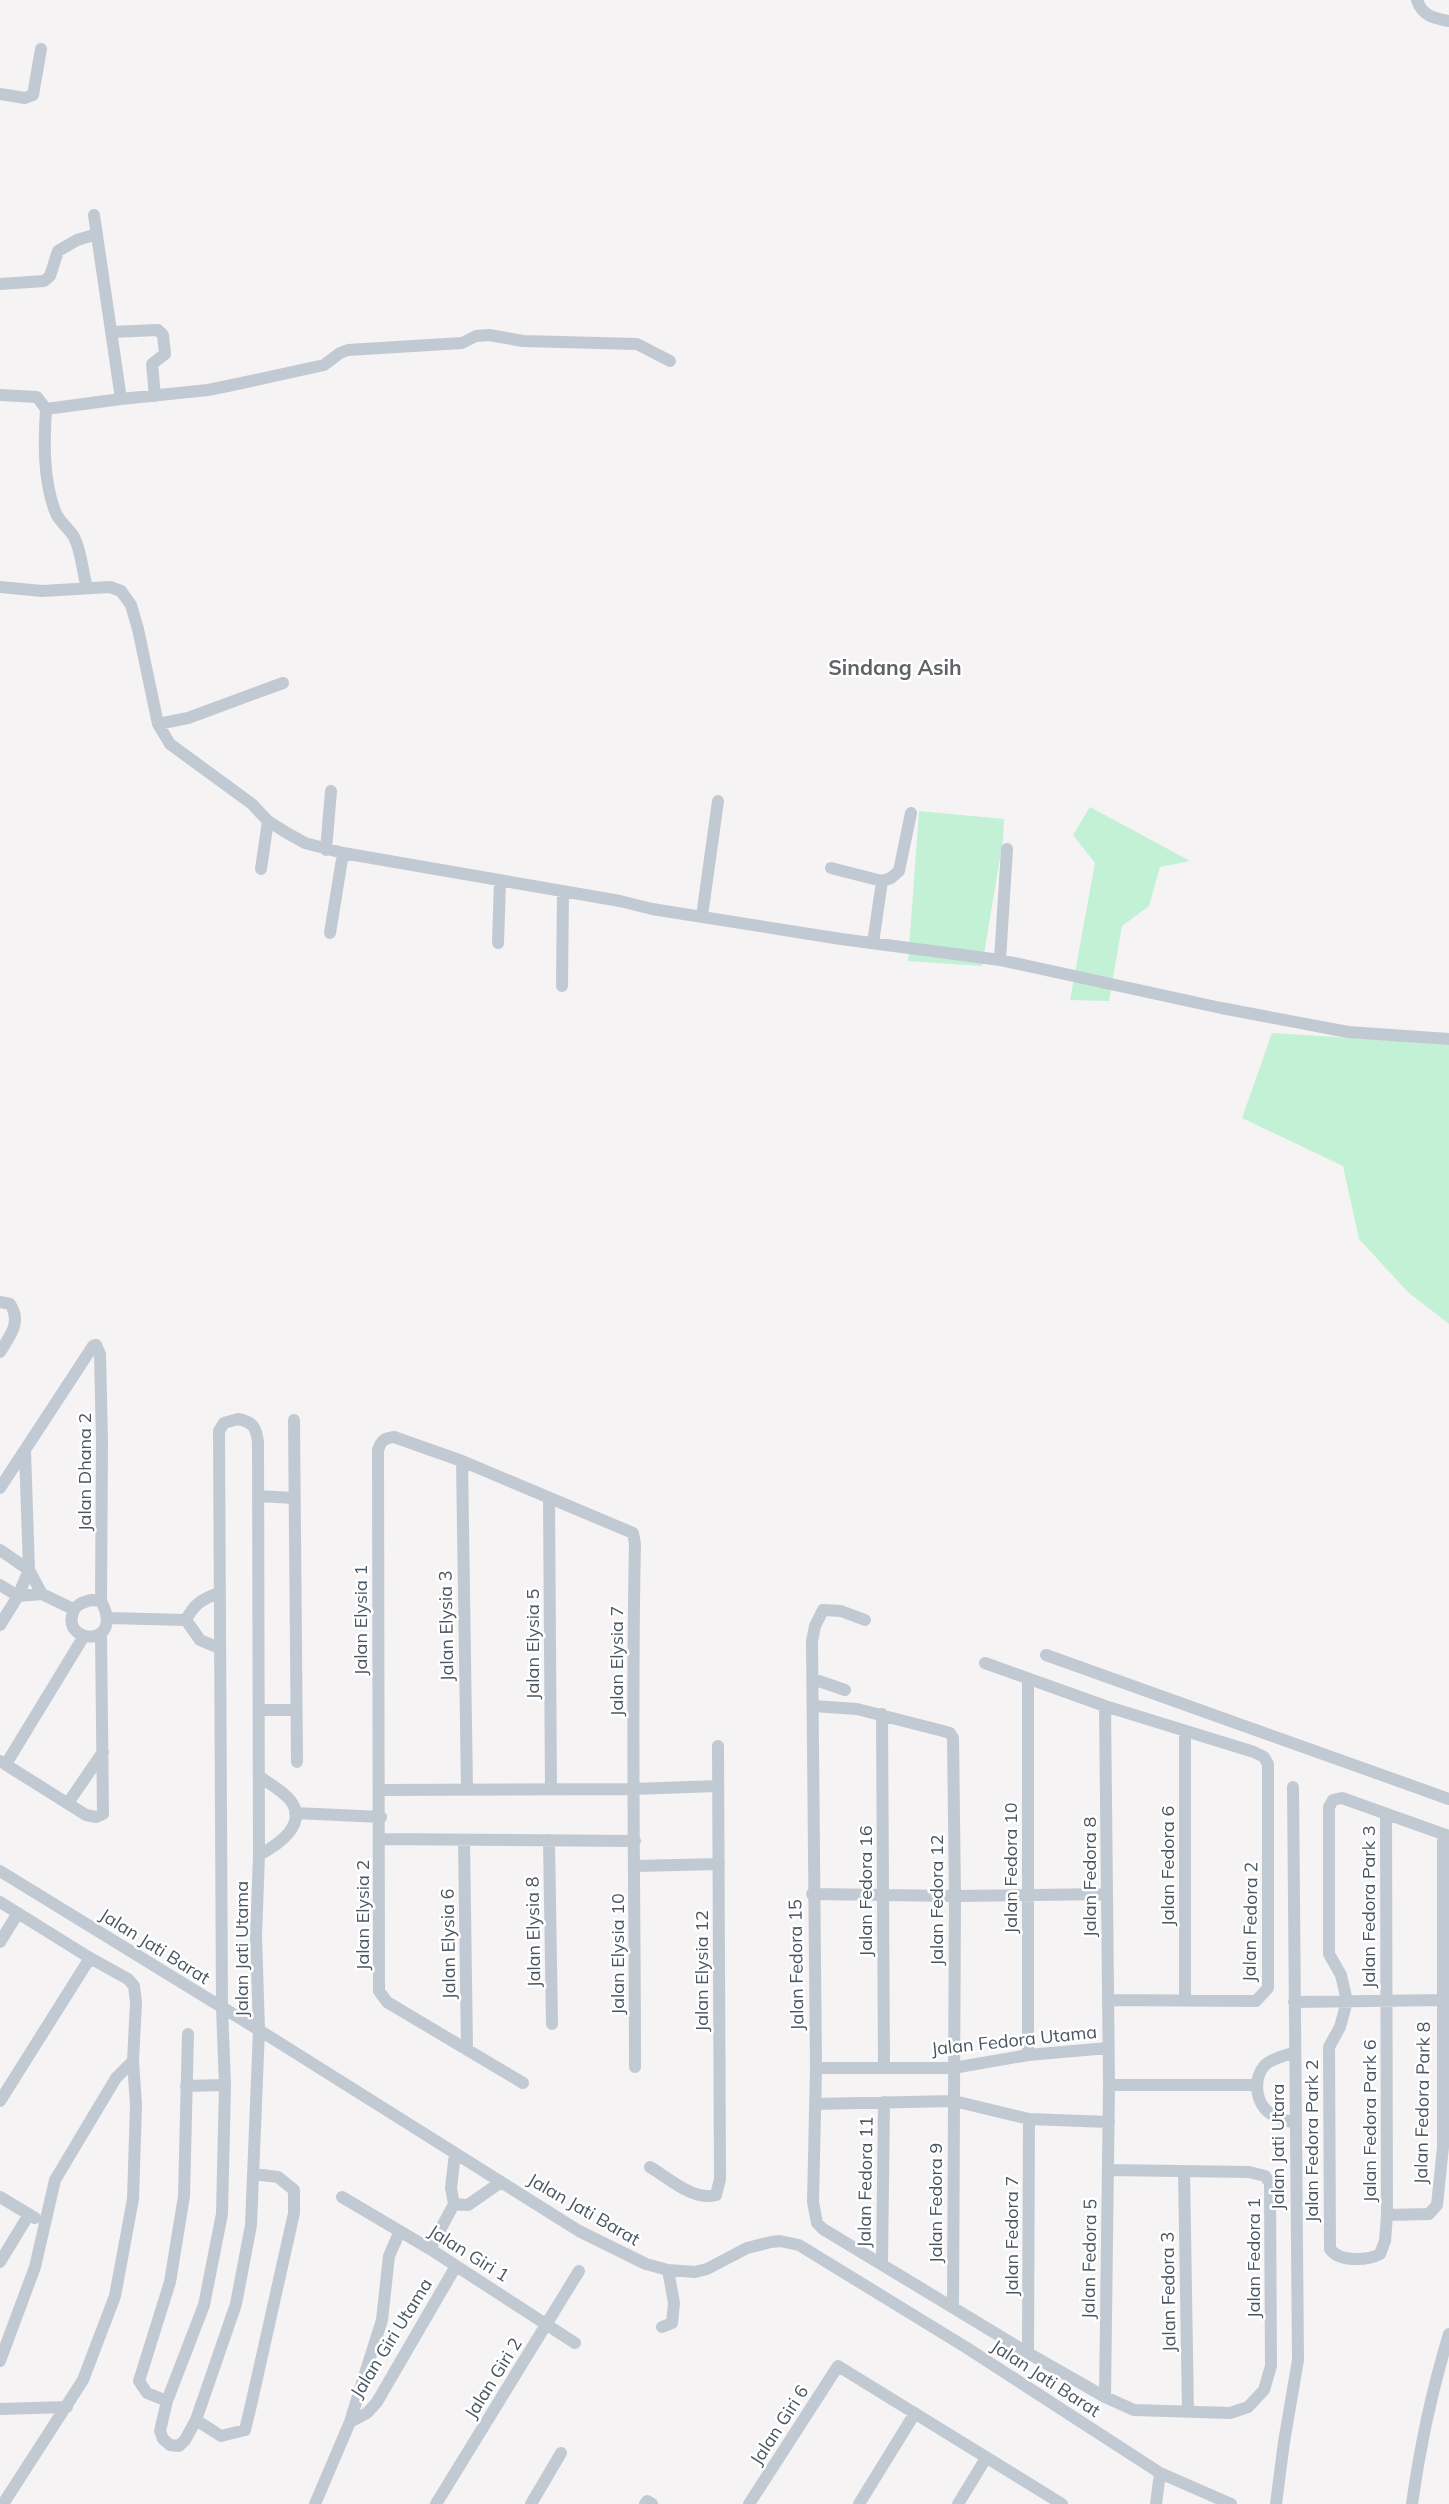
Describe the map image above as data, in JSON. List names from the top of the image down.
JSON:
{
  "streets": {
    "street": [
      "Jalan Dhana 2",
      "Jalan Elysia 1",
      "Jalan Elysia 3",
      "Jalan Elysia 5",
      "Jalan Elysia 7",
      "Jalan Fedora 6",
      "Jalan Fedora 10",
      "Jalan Fedora 8",
      "Jalan Fedora 16",
      "Jalan Fedora 12",
      "Jalan Fedora Park 3",
      "Jalan Elysia 2",
      "Jalan Fedora 2",
      "Jalan Elysia 8",
      "Jalan Elysia 6",
      "Jalan Jati Barat",
      "Jalan Jati Utama",
      "Jalan Elysia 10",
      "Jalan Fedora 15",
      "Jalan Elysia 12",
      "Jalan Fedora Utama",
      "Jalan Fedora Park 8",
      "Jalan Fedora Park 6",
      "Jalan Fedora Park 2",
      "Jalan Jati Utara",
      "Jalan Fedora 11",
      "Jalan Fedora 9",
      "Jalan Fedora 7",
      "Jalan Giri 1",
      "Jalan Fedora 1",
      "Jalan Fedora 5",
      "Jalan Fedora 3",
      "Jalan Giri Utama",
      "Jalan Giri 2",
      "Jalan Giri 6"
    ]
  },
  "crossings": [
    ["Jalan Elysia 1", "Jalan Elysia 3"],
    ["Jalan Elysia 1", "Jalan Elysia 2"],
    ["Jalan Elysia 5", "Jalan Elysia 7"],
    ["Jalan Elysia 7", "Jalan Elysia 10"],
    ["Jalan Fedora 6", "Jalan Fedora 2"],
    ["Jalan Fedora 10", "Jalan Fedora Utama"],
    ["Jalan Fedora 8", "Jalan Fedora 2"],
    ["Jalan Fedora 8", "Jalan Fedora Utama"],
    ["Jalan Fedora 8", "Jalan Fedora 5"],
    ["Jalan Fedora 16", "Jalan Fedora 12"],
    ["Jalan Fedora 16", "Jalan Fedora Utama"],
    ["Jalan Fedora 12", "Jalan Fedora Utama"],
    ["Jalan Fedora 12", "Jalan Fedora 9"],
    ["Jalan Fedora Park 3", "Jalan Fedora Park 6"],
    ["Jalan Elysia 2", "Jalan Elysia 6"],
    ["Jalan Jati Barat", "Jalan Jati Utama"],
    ["Jalan Fedora 15", "Jalan Fedora Utama"],
    ["Jalan Fedora 15", "Jalan Fedora 11"],
    ["Jalan Fedora Park 8", "Jalan Fedora Park 6"],
    ["Jalan Fedora Park 6", "Jalan Fedora Park 2"],
    ["Jalan Giri 1", "Jalan Giri Utama"],
    ["Jalan Giri 1", "Jalan Giri 2"],
    ["Jalan Fedora 1", "Jalan Fedora 5"],
    ["Jalan Fedora 1", "Jalan Fedora 3"]
  ],
  "districts": ["Sindang Asih"]
}
